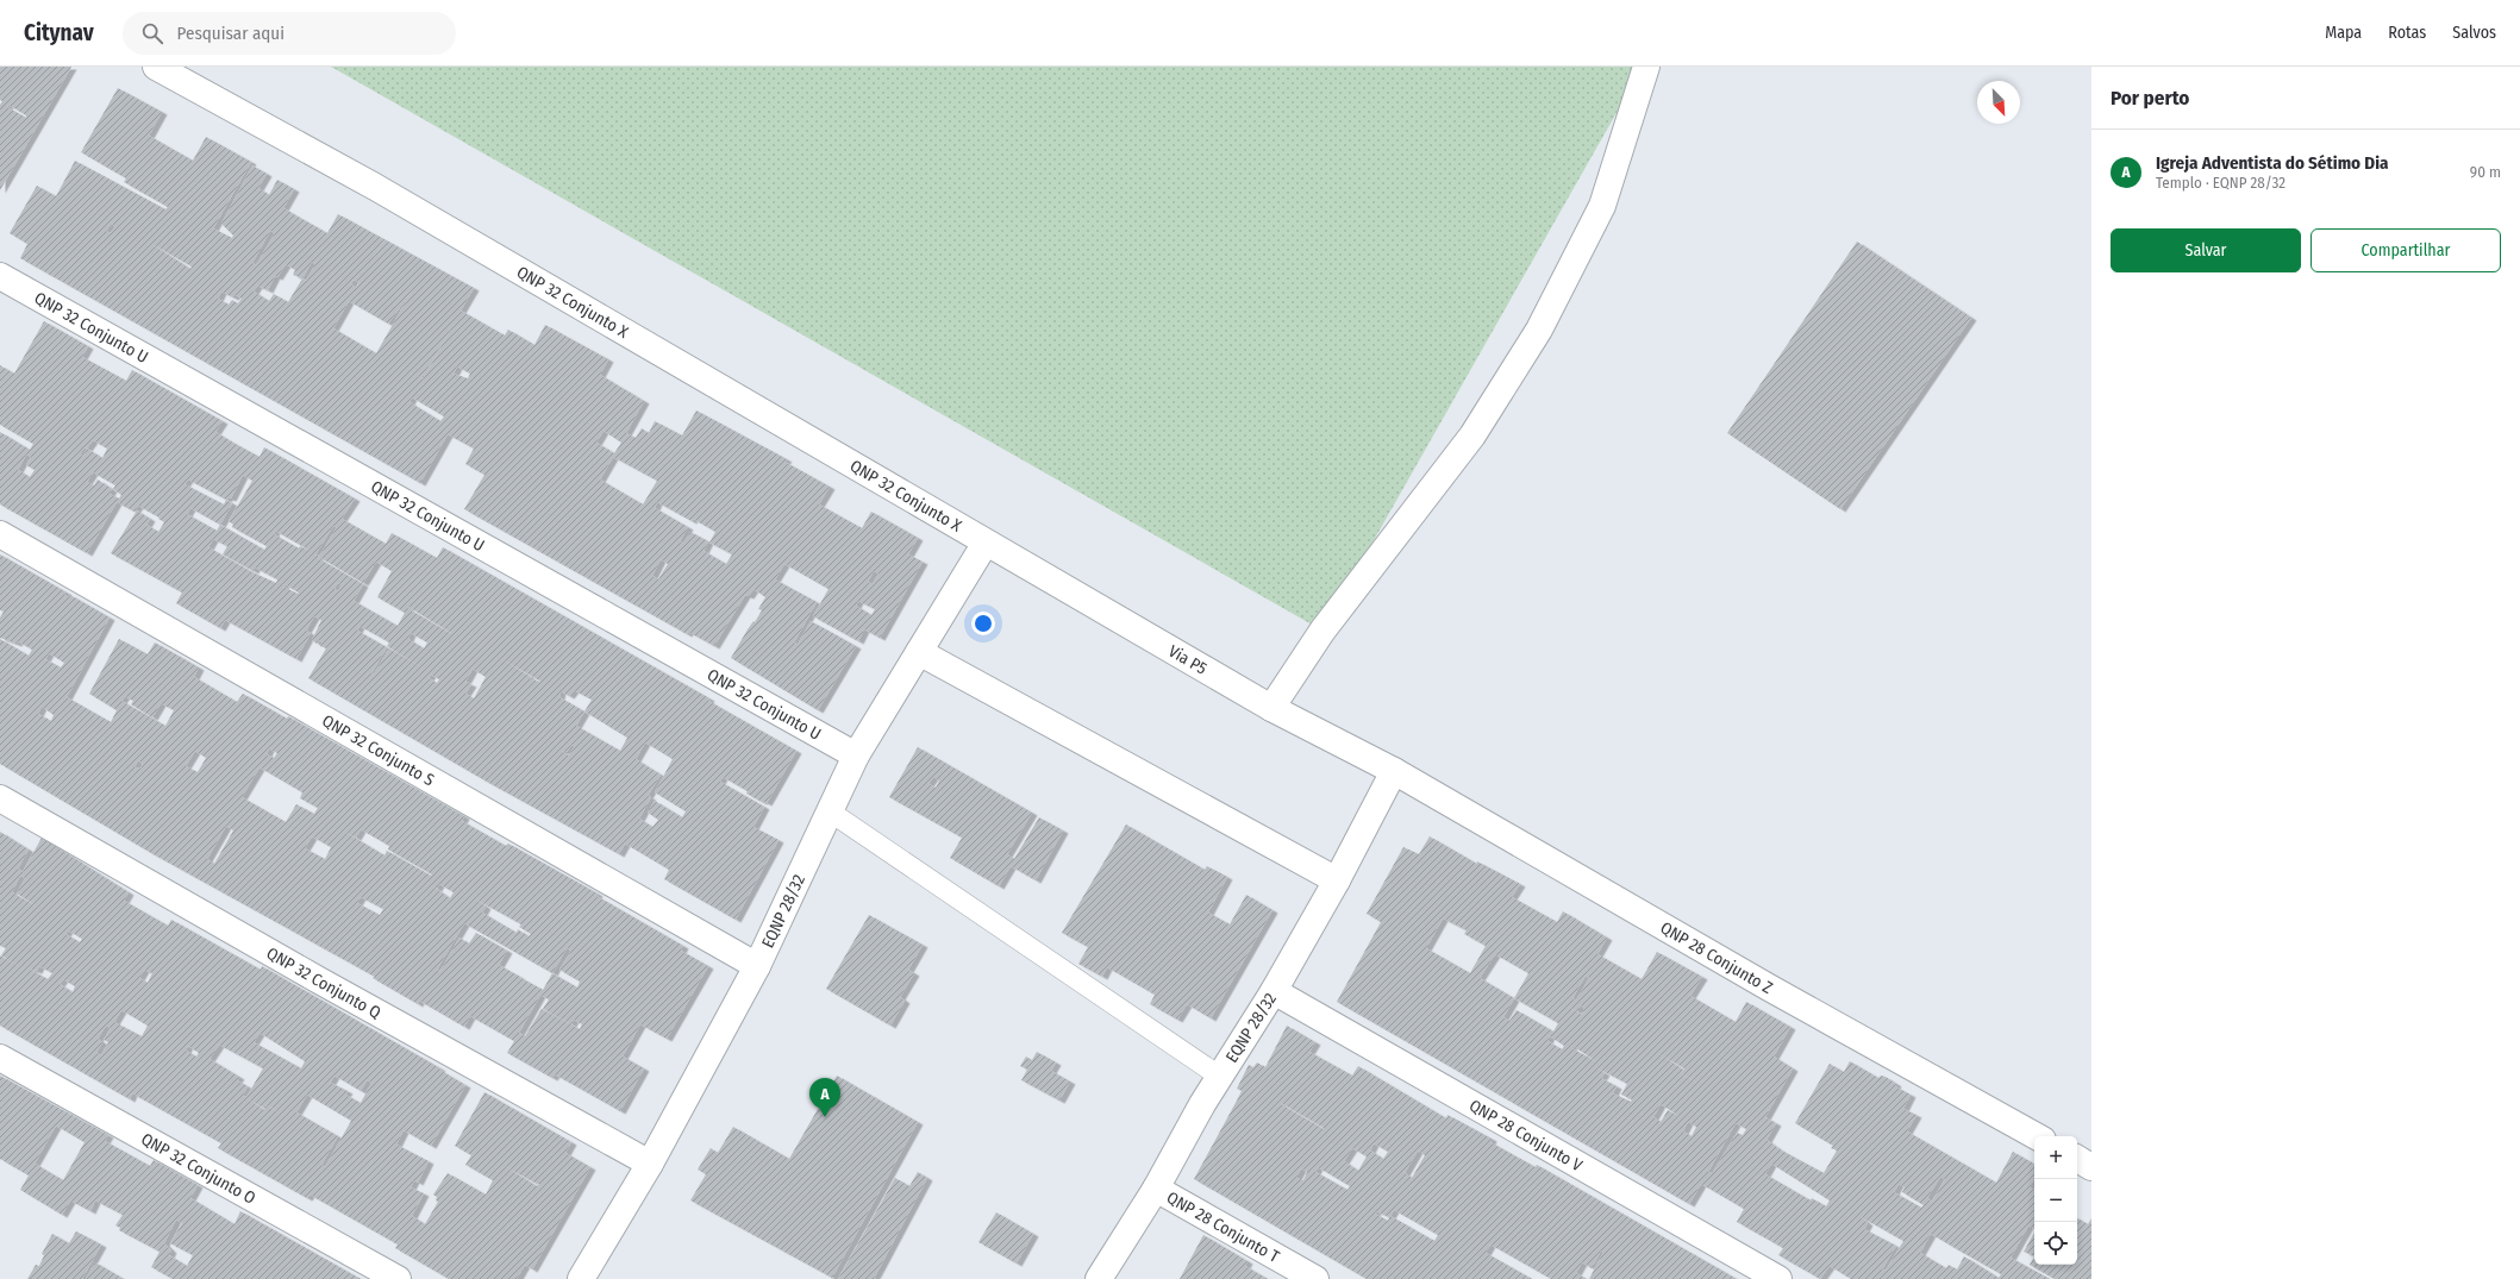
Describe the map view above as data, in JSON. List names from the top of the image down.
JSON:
{
  "streets": {
    "street": [
      "QNP 32 Conjunto X",
      "QNP 32 Conjunto U",
      "Via P5",
      "QNP 32 Conjunto S",
      "EQNP 28/32",
      "QNP 28 Conjunto Z",
      "QNP 32 Conjunto Q",
      "QNP 28 Conjunto V",
      "QNP 32 Conjunto O",
      "QNP 28 Conjunto T"
    ]
  },
  "crossings": [
    ["QNP 32 Conjunto X", "Via P5"],
    ["QNP 32 Conjunto X", "EQNP 28/32"],
    ["QNP 32 Conjunto U", "EQNP 28/32"],
    ["Via P5", "EQNP 28/32"],
    ["Via P5", "QNP 28 Conjunto Z"],
    ["QNP 32 Conjunto S", "EQNP 28/32"],
    ["EQNP 28/32", "QNP 28 Conjunto Z"],
    ["EQNP 28/32", "QNP 32 Conjunto Q"],
    ["EQNP 28/32", "QNP 28 Conjunto V"],
    ["EQNP 28/32", "QNP 28 Conjunto T"]
  ],
  "north": "bottom right",
  "page": {
    "header": "Citynav",
    "search": "Pesquisar aqui",
    "nav": ["Mapa", "Rotas", "Salvos"],
    "heading": "Por perto",
    "list": [
      {
        "mark": "A",
        "name": "Igreja Adventista do Sétimo Dia",
        "note": "Templo · EQNP 28/32",
        "value": "90 m"
      }
    ],
    "buttons": ["Salvar", "Compartilhar"],
    "pins": "A",
    "map_buttons": ["+", "−"]
  }
}
